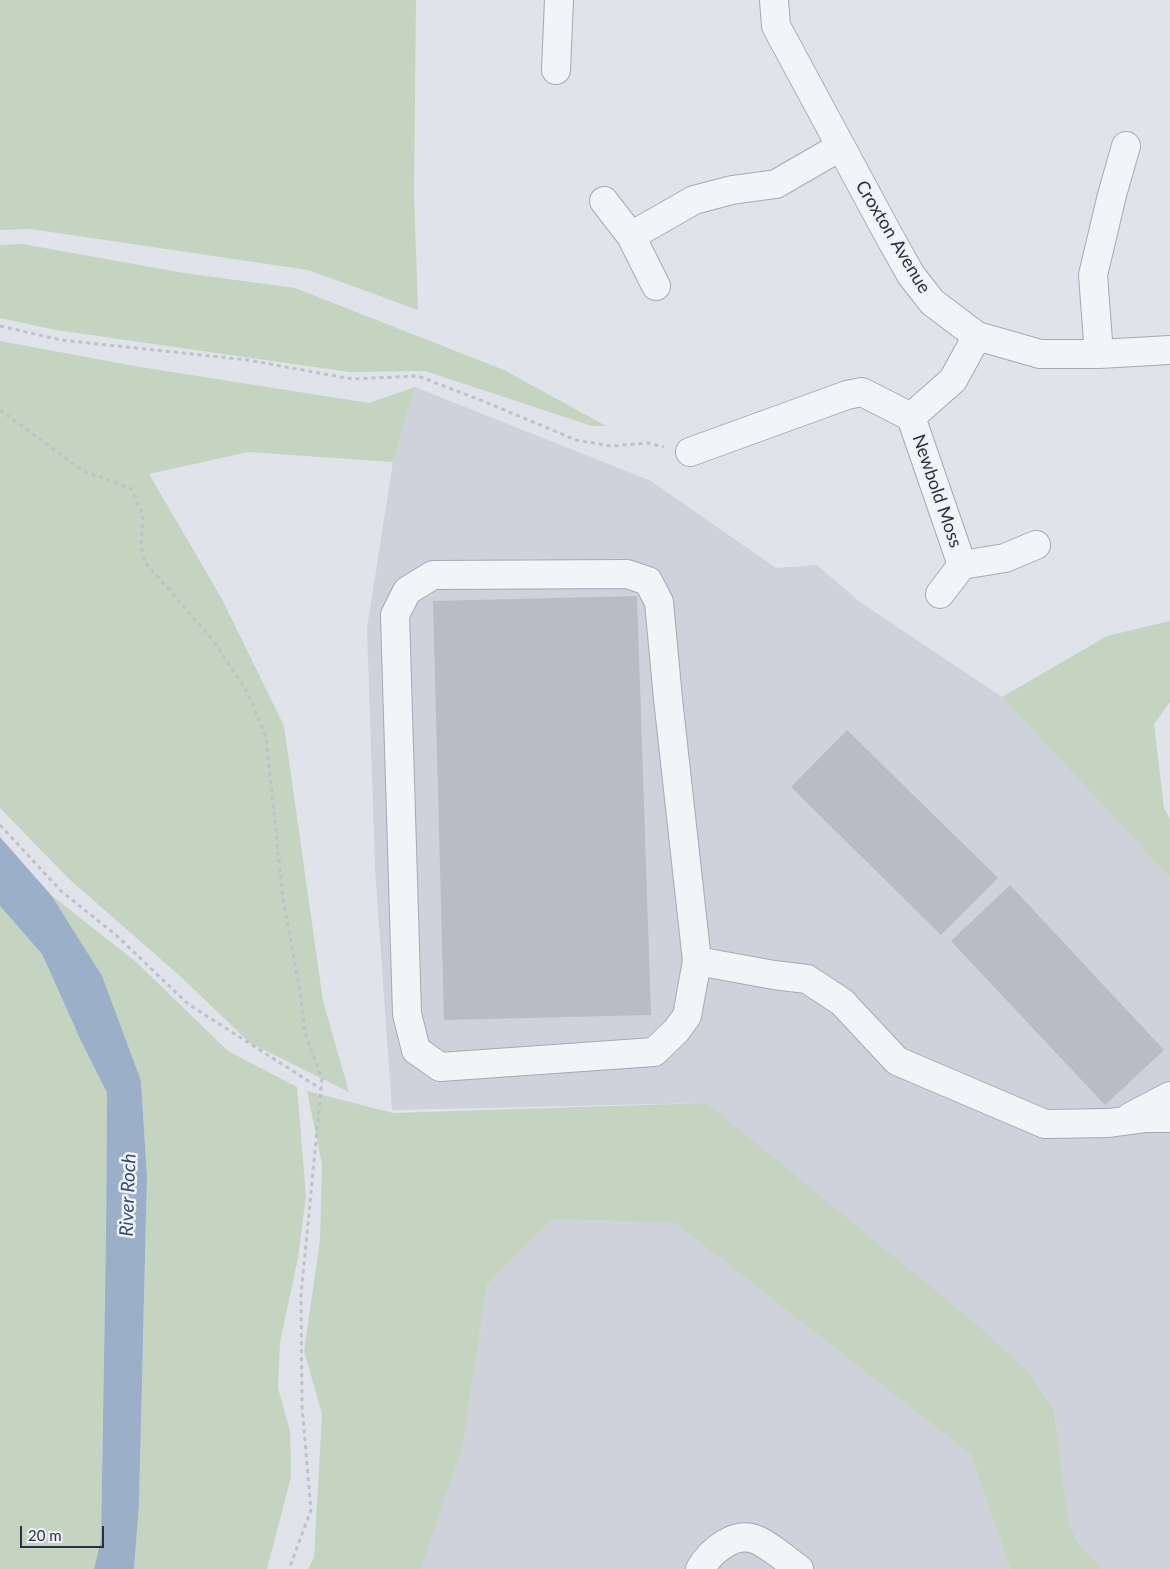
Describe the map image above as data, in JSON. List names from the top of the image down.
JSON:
{
  "streets": {
    "street": ["Croxton Avenue", "Newbold Moss"]
  },
  "crossings": [
    ["Croxton Avenue", "Newbold Moss"]
  ],
  "water": ["River Roch"],
  "scale_bar": "20 m"
}
